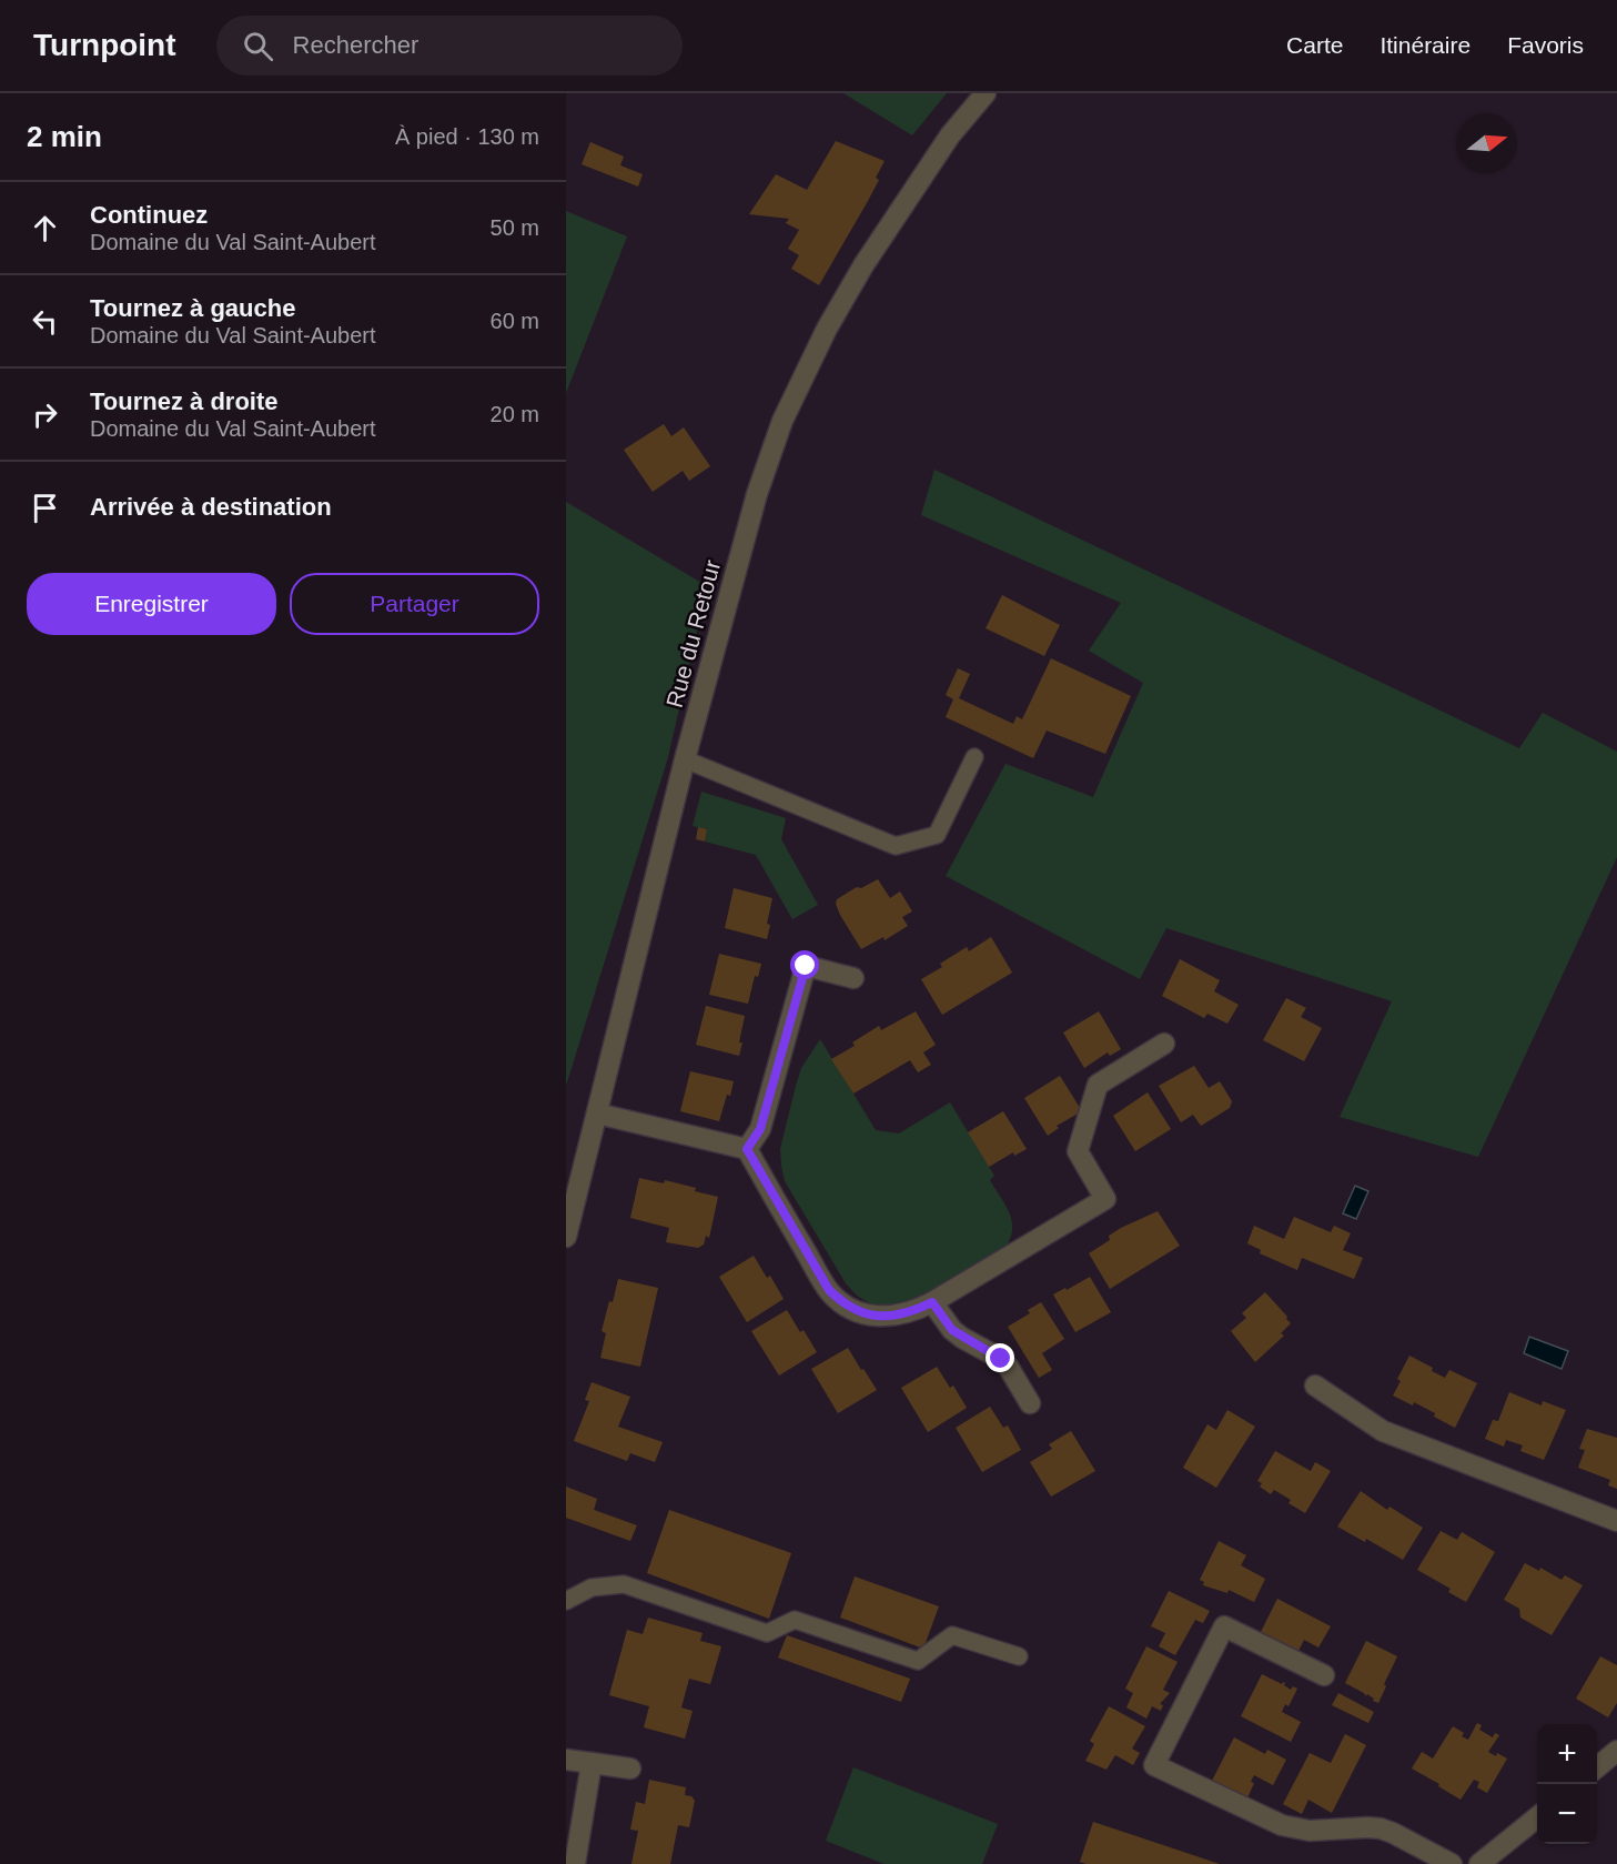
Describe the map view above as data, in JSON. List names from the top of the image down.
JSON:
{
  "streets": {
    "street": ["Rue du Retour"]
  },
  "north": "right",
  "page": {
    "header": "Turnpoint",
    "search": "Rechercher",
    "nav": ["Carte", "Itinéraire", "Favoris"],
    "heading": ["2 min", "À pied · 130 m"],
    "list": [
      ["Continuez", "Domaine du Val Saint-Aubert", "50 m"],
      ["Tournez à gauche", "Domaine du Val Saint-Aubert", "60 m"],
      ["Tournez à droite", "Domaine du Val Saint-Aubert", "20 m"],
      "Arrivée à destination"
    ],
    "buttons": ["Enregistrer", "Partager"],
    "map_buttons": ["+", "−"]
  }
}
